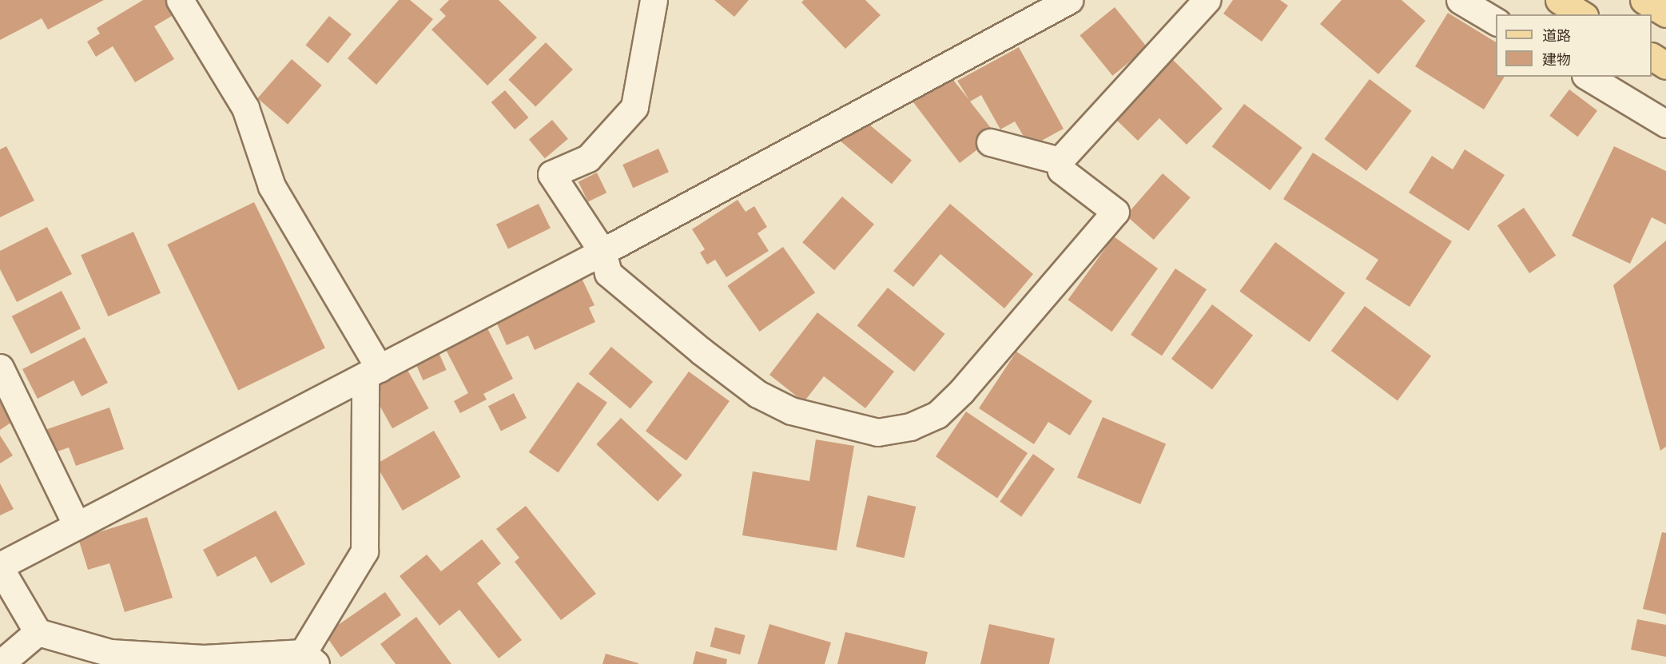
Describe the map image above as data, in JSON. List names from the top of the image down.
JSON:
{
  "legend": ["道路", "建物"]
}
